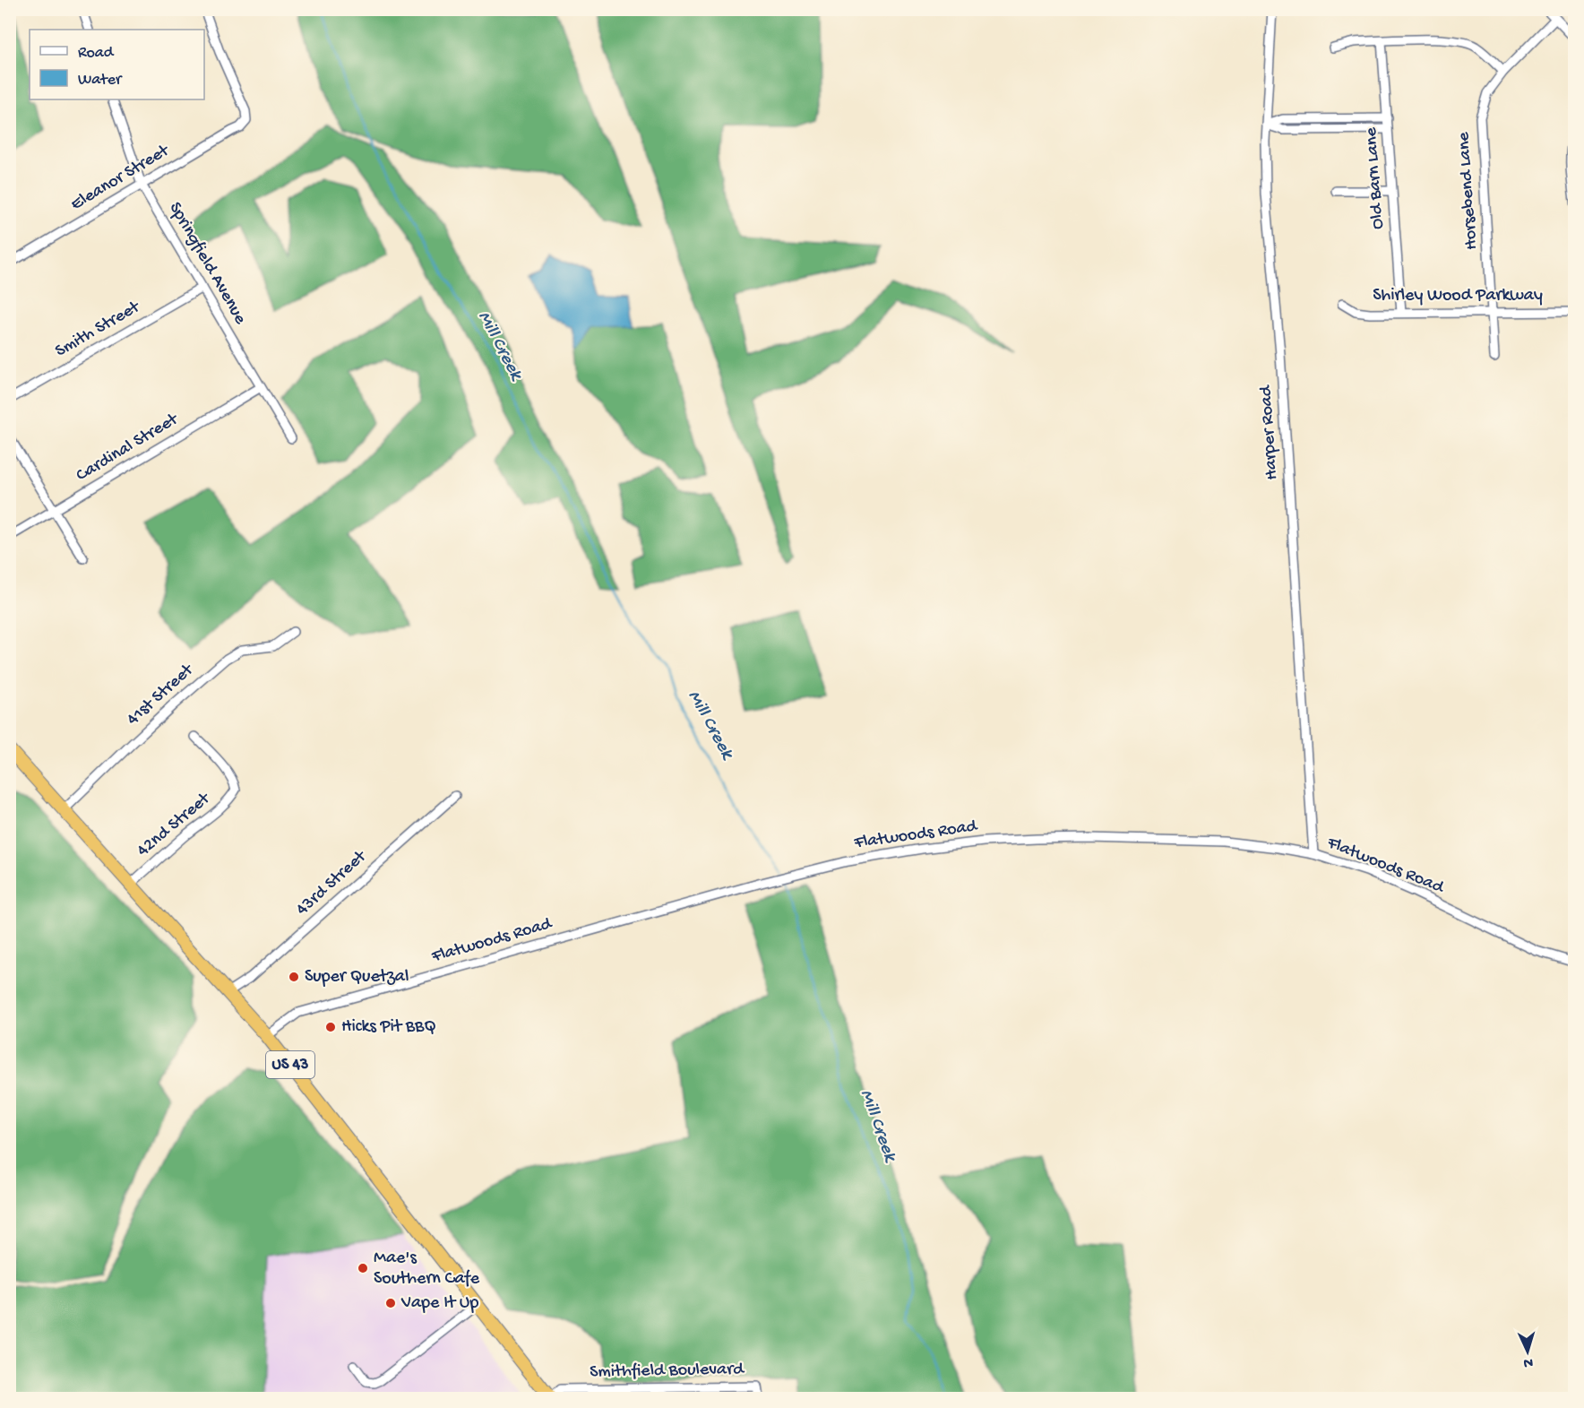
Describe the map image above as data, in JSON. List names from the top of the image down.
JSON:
{
  "streets": {
    "highway": ["US 43"],
    "street": [
      "Eleanor Street",
      "Old Barn Lane",
      "Horsebend Lane",
      "Springfield Avenue",
      "Shirley Wood Parkway",
      "Smith Street",
      "Harper Road",
      "Cardinal Street",
      "41st Street",
      "42nd Street",
      "Flatwoods Road",
      "43rd Street",
      "Smithfield Boulevard"
    ]
  },
  "crossings": [
    ["Eleanor Street", "Springfield Avenue"],
    ["Old Barn Lane", "Shirley Wood Parkway"],
    ["Horsebend Lane", "Shirley Wood Parkway"],
    ["Springfield Avenue", "Smith Street"],
    ["Springfield Avenue", "Cardinal Street"],
    ["Harper Road", "Flatwoods Road"],
    ["41st Street", "US 43"],
    ["42nd Street", "US 43"],
    ["Flatwoods Road", "US 43"],
    ["43rd Street", "US 43"],
    ["US 43", "Smithfield Boulevard"]
  ],
  "water": ["Mill Creek"],
  "places": [
    "Super Quetzal",
    "Hicks Pit BBQ",
    "Mae's Southern Cafe",
    "Vape It Up"
  ],
  "legend": ["Road", "Water"],
  "north": "bottom"
}
